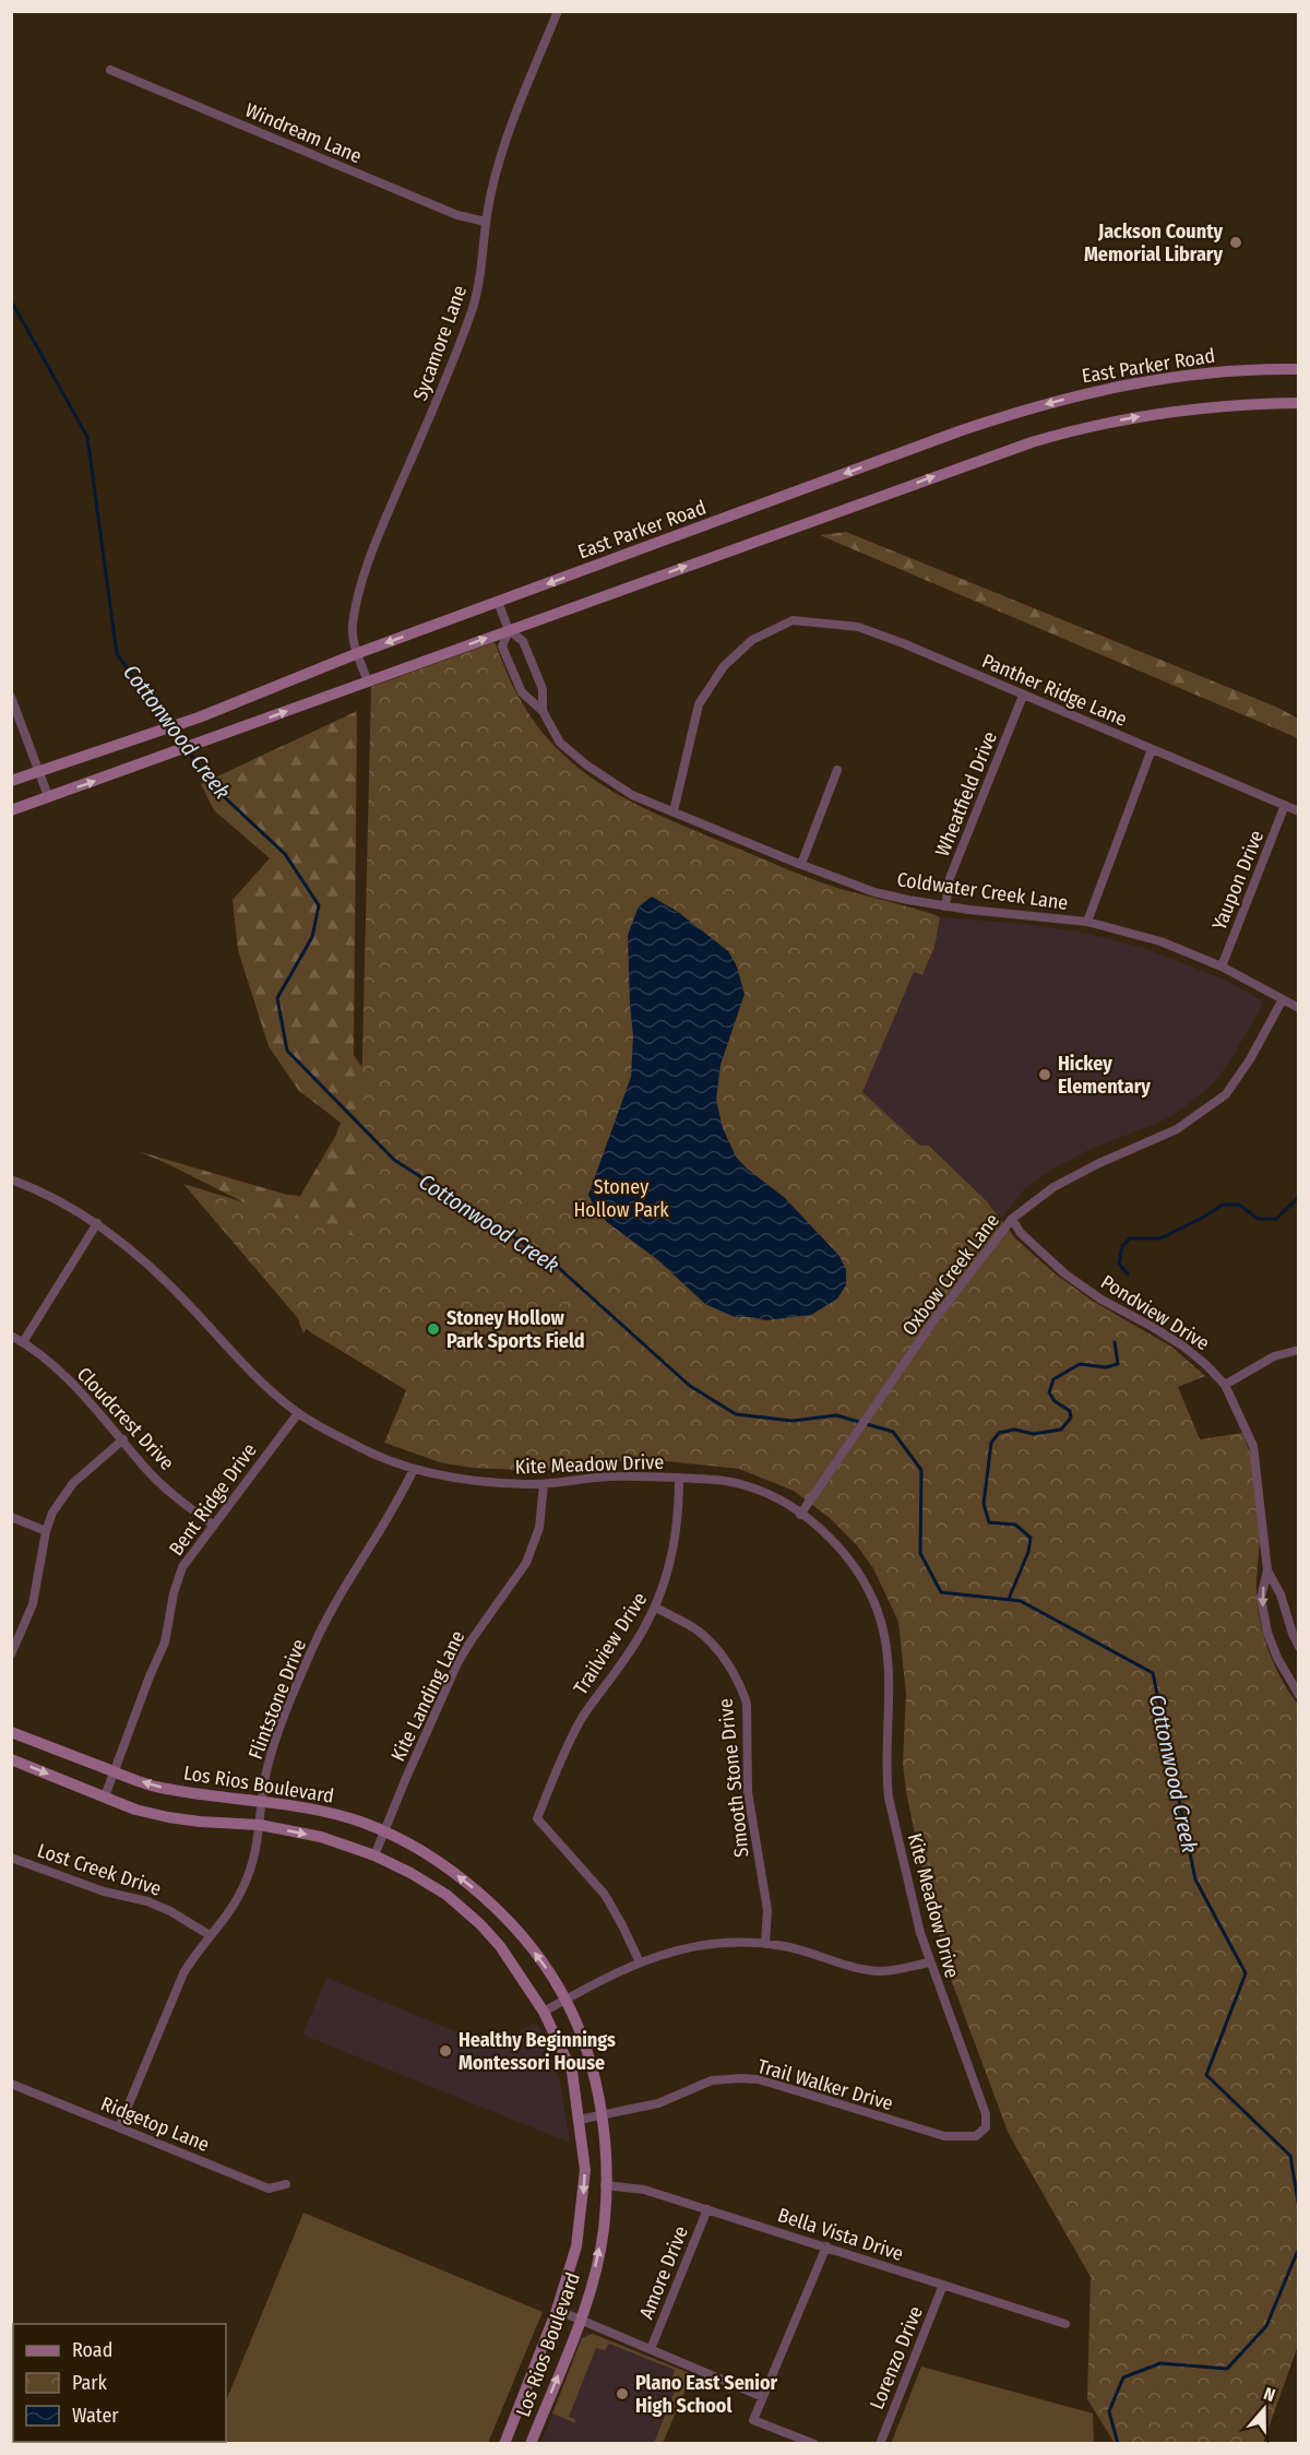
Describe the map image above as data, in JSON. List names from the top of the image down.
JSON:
{
  "streets": {
    "main road": ["East Parker Road", "Los Rios Boulevard"],
    "street": [
      "Windream Lane",
      "Sycamore Lane",
      "Panther Ridge Lane",
      "Wheatfield Drive",
      "Yaupon Drive",
      "Coldwater Creek Lane",
      "Oxbow Creek Lane",
      "Pondview Drive",
      "Cloudcrest Drive",
      "Kite Meadow Drive",
      "Bent Ridge Drive",
      "Trailview Drive",
      "Kite Landing Lane",
      "Flintstone Drive",
      "Smooth Stone Drive",
      "Lost Creek Drive",
      "Trail Walker Drive",
      "Ridgetop Lane",
      "Bella Vista Drive",
      "Amore Drive",
      "Lorenzo Drive"
    ]
  },
  "crossings": [
    ["Windream Lane", "Sycamore Lane"],
    ["Sycamore Lane", "East Parker Road"],
    ["East Parker Road", "Coldwater Creek Lane"],
    ["Panther Ridge Lane", "Wheatfield Drive"],
    ["Panther Ridge Lane", "Yaupon Drive"],
    ["Panther Ridge Lane", "Coldwater Creek Lane"],
    ["Wheatfield Drive", "Coldwater Creek Lane"],
    ["Yaupon Drive", "Coldwater Creek Lane"],
    ["Coldwater Creek Lane", "Oxbow Creek Lane"],
    ["Oxbow Creek Lane", "Pondview Drive"],
    ["Oxbow Creek Lane", "Kite Meadow Drive"],
    ["Cloudcrest Drive", "Bent Ridge Drive"],
    ["Kite Meadow Drive", "Bent Ridge Drive"],
    ["Kite Meadow Drive", "Trailview Drive"],
    ["Kite Meadow Drive", "Kite Landing Lane"],
    ["Kite Meadow Drive", "Flintstone Drive"],
    ["Kite Meadow Drive", "Trail Walker Drive"],
    ["Bent Ridge Drive", "Los Rios Boulevard"],
    ["Trailview Drive", "Smooth Stone Drive"],
    ["Kite Landing Lane", "Los Rios Boulevard"],
    ["Flintstone Drive", "Los Rios Boulevard"],
    ["Flintstone Drive", "Lost Creek Drive"],
    ["Flintstone Drive", "Ridgetop Lane"],
    ["Los Rios Boulevard", "Trail Walker Drive"],
    ["Los Rios Boulevard", "Bella Vista Drive"],
    ["Bella Vista Drive", "Amore Drive"],
    ["Bella Vista Drive", "Lorenzo Drive"]
  ],
  "water": ["Cottonwood Creek"],
  "parks": ["Stoney Hollow Park"],
  "places": [
    "Jackson County Memorial Library",
    "Hickey Elementary",
    "Stoney Hollow Park Sports Field",
    "Healthy Beginnings Montessori House",
    "Plano East Senior High School"
  ],
  "legend": ["Road", "Park", "Water"],
  "north": "top"
}
